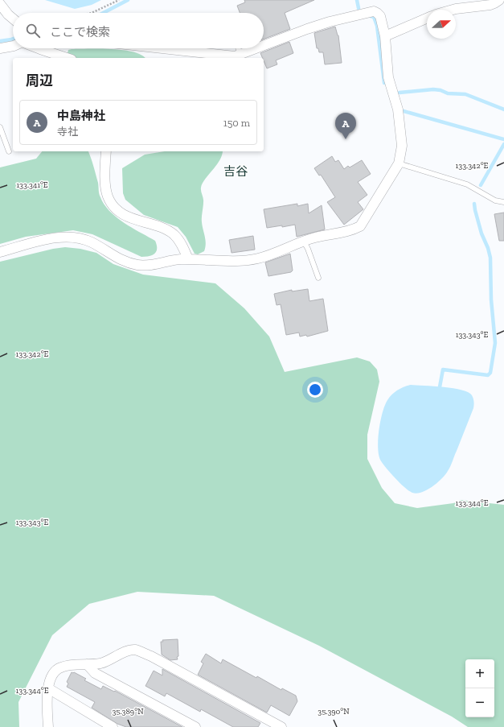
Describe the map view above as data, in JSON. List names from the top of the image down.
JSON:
{
  "districts": ["吉谷"],
  "north": "right",
  "page": {
    "search": "ここで検索",
    "heading": "周辺",
    "list": [
      {
        "mark": "A",
        "name": "中島神社",
        "note": "寺社",
        "value": "150 m"
      }
    ],
    "pins": "A",
    "map_buttons": ["+", "−"]
  },
  "coordinates": [
    "133.342°E",
    "133.341°E",
    "133.343°E",
    "133.344°E",
    "35.389°N",
    "35.390°N"
  ]
}
